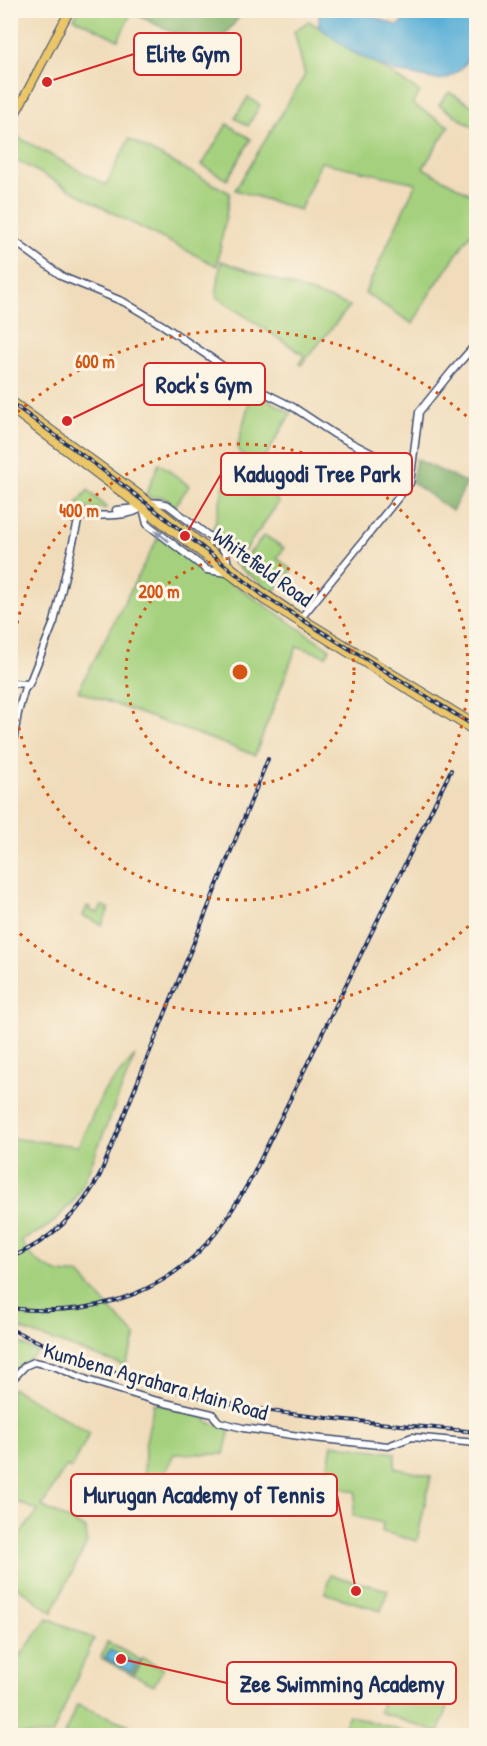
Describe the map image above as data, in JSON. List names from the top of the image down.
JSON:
{
  "streets": {
    "main road": ["Whitefield Road"],
    "street": ["Kumbena Agrahara Main Road"]
  },
  "places": [
    "Elite Gym",
    "Rock's Gym",
    "Kadugodi Tree Park",
    "Murugan Academy of Tennis",
    "Zee Swimming Academy"
  ],
  "rings": ["600 m", "400 m", "200 m"]
}
